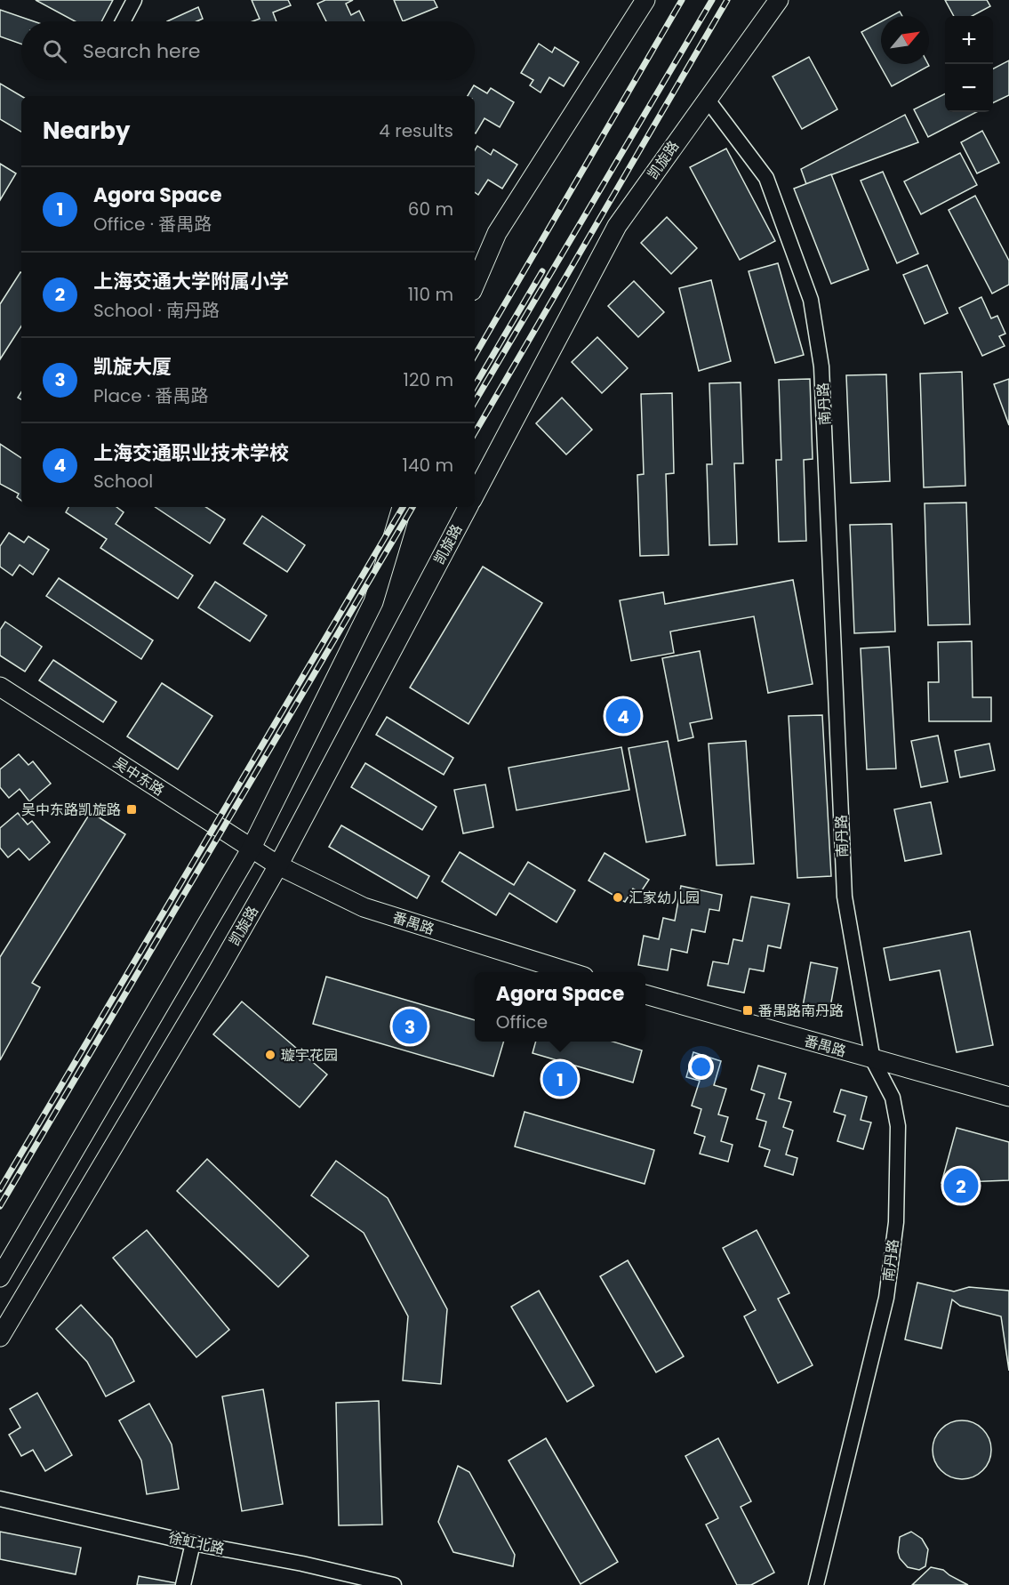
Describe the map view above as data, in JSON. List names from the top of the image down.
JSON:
{
  "streets": {
    "street": [
      "凯旋路",
      "南丹路",
      "吴中东路",
      "番禺路",
      "徐虹北路"
    ]
  },
  "crossings": [
    ["凯旋路", "南丹路"],
    ["凯旋路", "吴中东路"],
    ["凯旋路", "番禺路"],
    ["南丹路", "番禺路"],
    ["吴中东路", "番禺路"]
  ],
  "places": {
    "transit": ["吴中东路凯旋路", "番禺路南丹路"],
    "other": ["汇家幼儿园", "璇宇花园"]
  },
  "north": "top right",
  "page": {
    "map_buttons": ["+", "−"],
    "search": "Search here",
    "heading": ["Nearby", "4 results"],
    "list": [
      {
        "mark": "1",
        "name": "Agora Space",
        "note": "Office · 番禺路",
        "value": "60 m"
      },
      {
        "mark": "2",
        "name": "上海交通大学附属小学",
        "note": "School · 南丹路",
        "value": "110 m"
      },
      {
        "mark": "3",
        "name": "凯旋大厦",
        "note": "Place · 番禺路",
        "value": "120 m"
      },
      {
        "mark": "4",
        "name": "上海交通职业技术学校",
        "note": "School",
        "value": "140 m"
      }
    ],
    "pins": [
      "4",
      "3",
      "1",
      "2"
    ],
    "popup": ["Agora Space", "Office"]
  }
}
